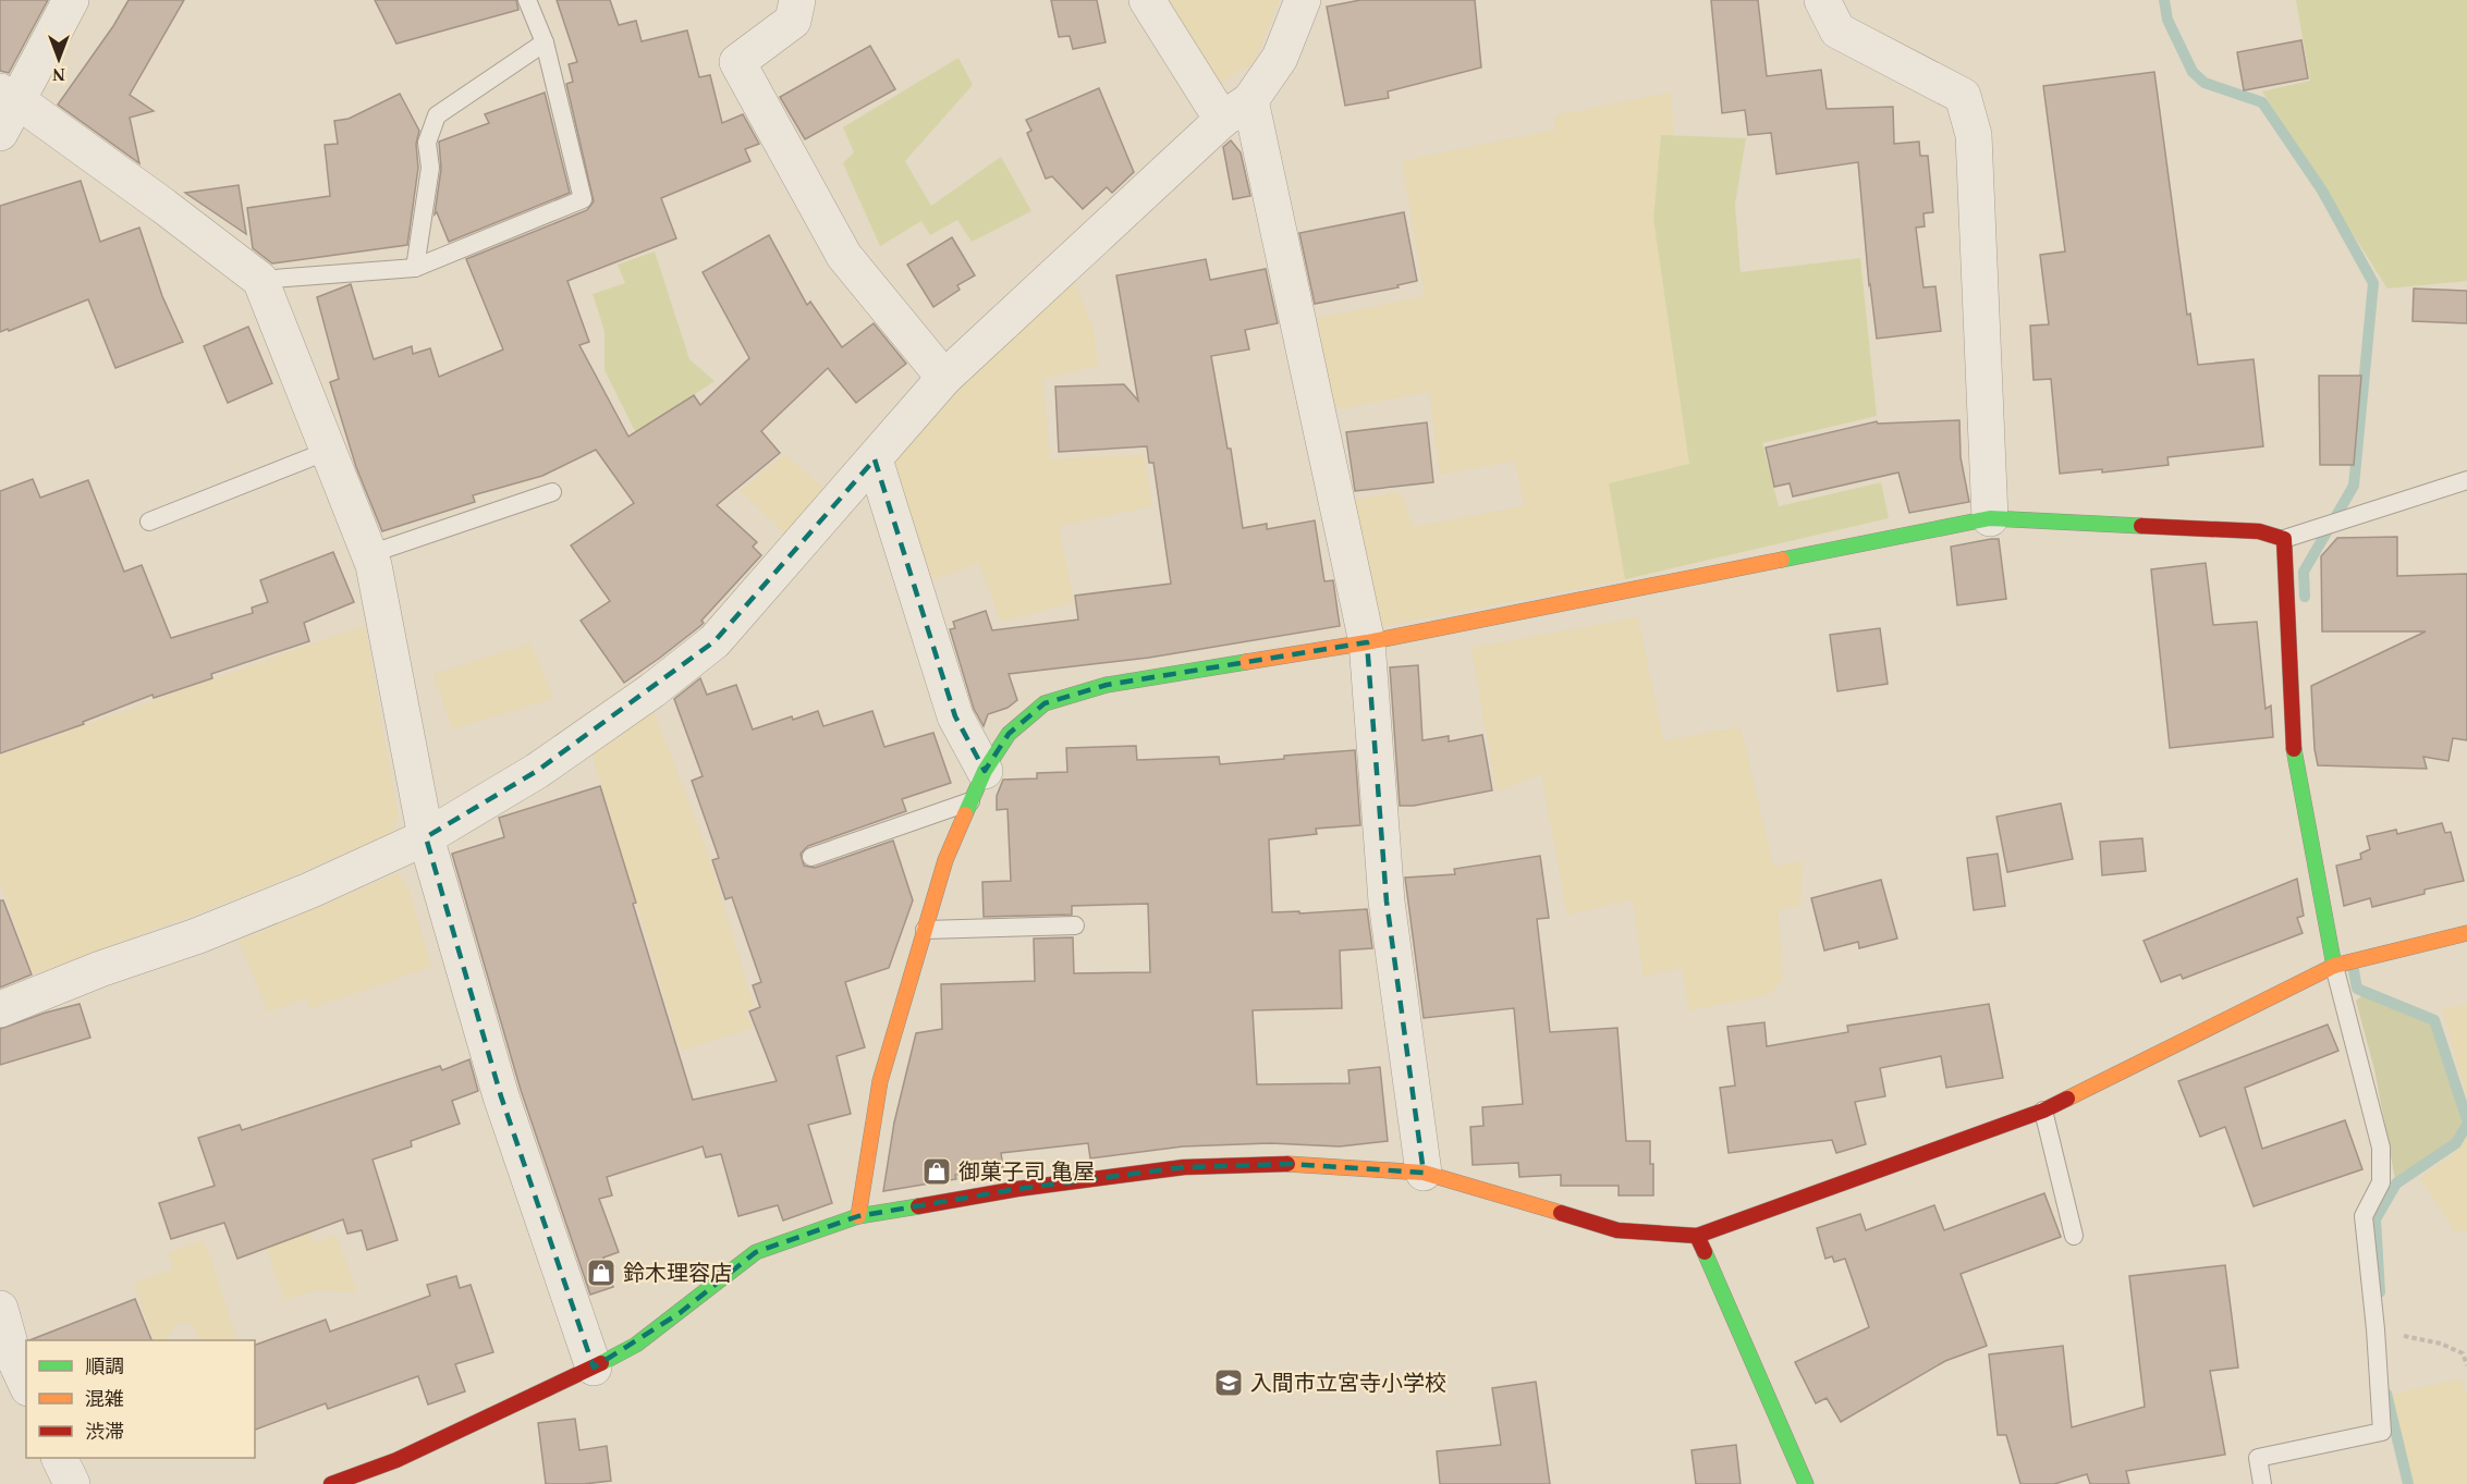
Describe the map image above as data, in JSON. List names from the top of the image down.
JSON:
{
  "places": {
    "shop": ["御菓子司 亀屋", "鈴木理容店"],
    "school or university": ["入間市立宮寺小学校"]
  },
  "legend": ["順調", "混雑", "渋滞"],
  "north": "bottom"
}
